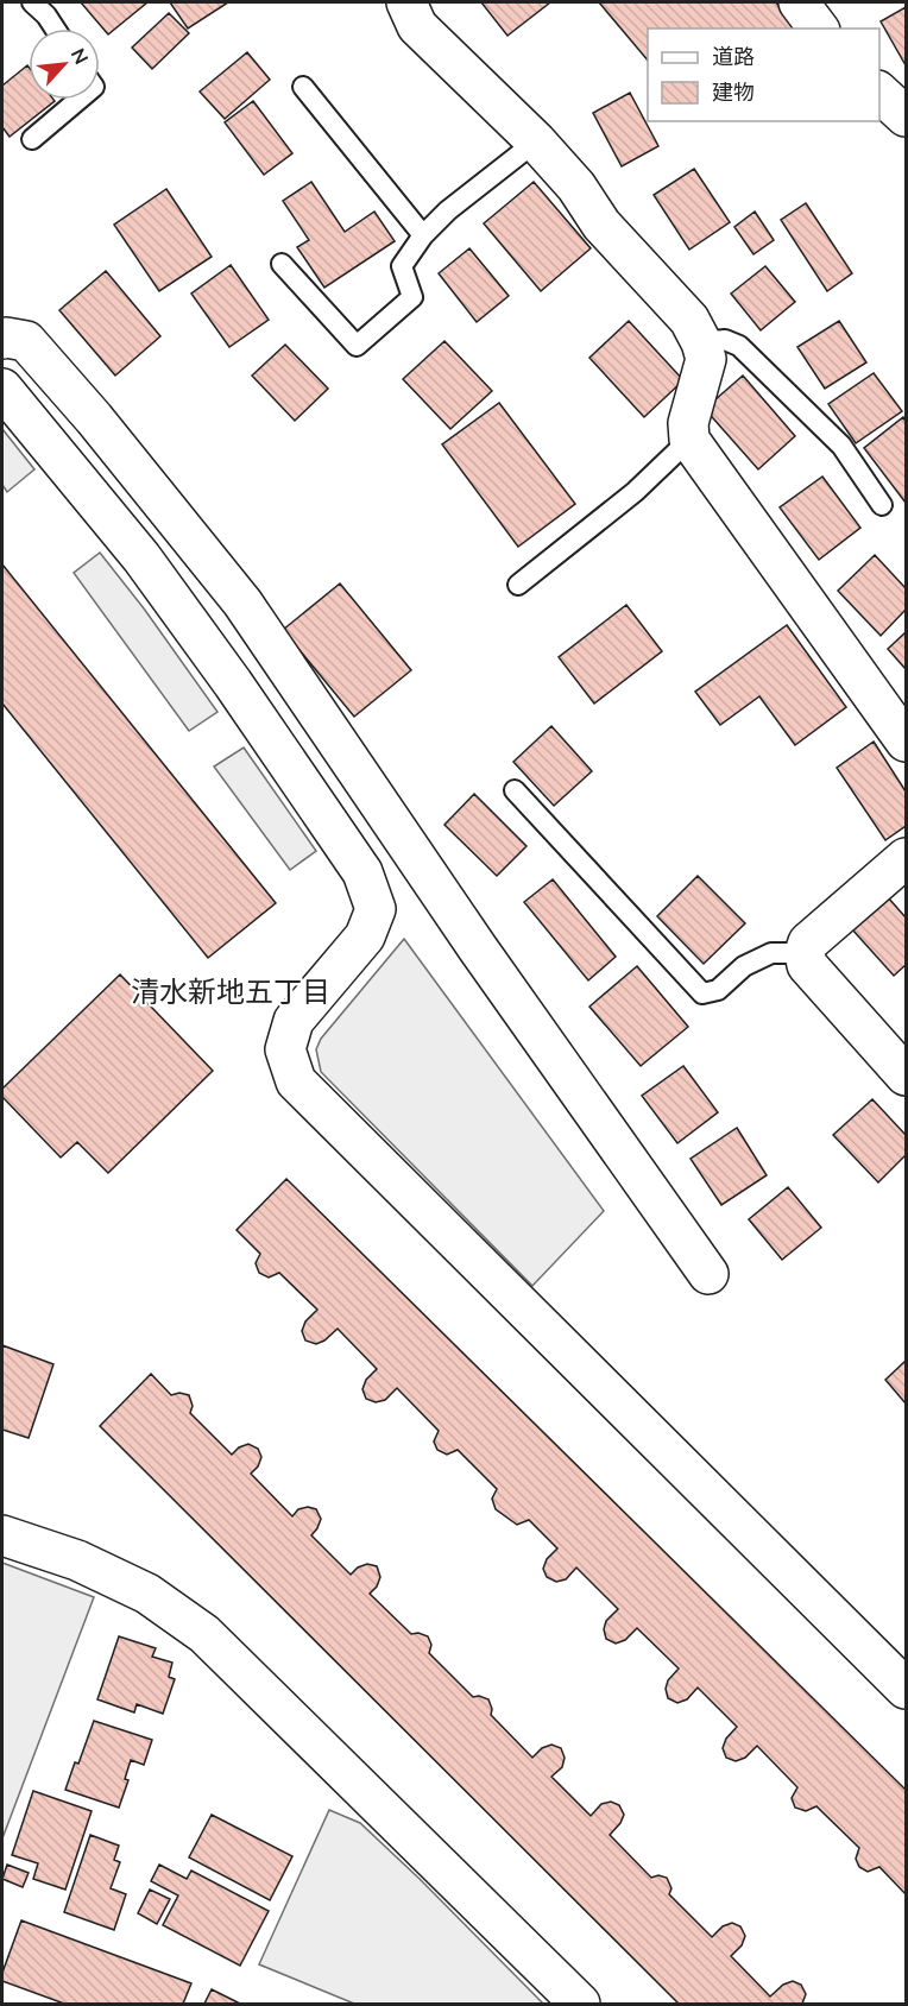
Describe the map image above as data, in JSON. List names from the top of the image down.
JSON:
{
  "districts": ["清水新地五丁目"],
  "legend": ["道路", "建物"],
  "north": "top right"
}
